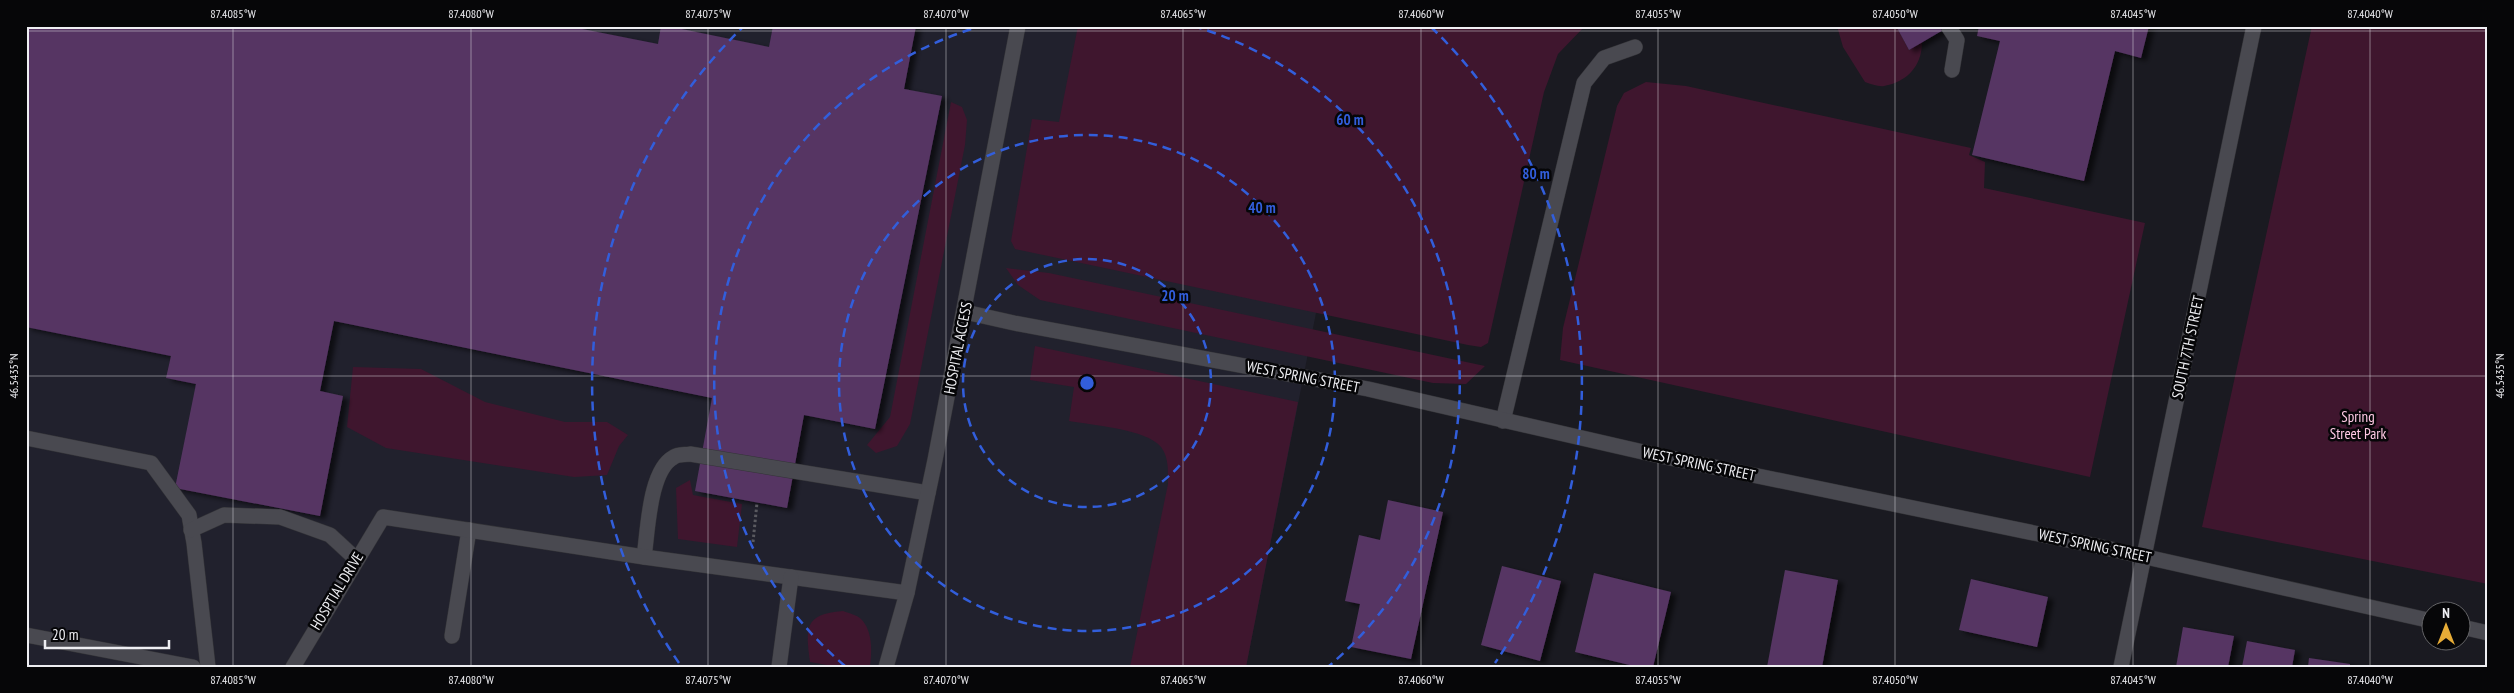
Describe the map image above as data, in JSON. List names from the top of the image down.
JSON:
{
  "streets": {
    "street": [
      "SOUTH 7TH STREET",
      "HOSPITAL ACCESS",
      "WEST SPRING STREET",
      "HOSPTIAL DRIVE"
    ]
  },
  "crossings": [
    ["SOUTH 7TH STREET", "WEST SPRING STREET"],
    ["HOSPITAL ACCESS", "WEST SPRING STREET"]
  ],
  "parks": ["Spring Street Park"],
  "scale_bar": "20 m",
  "north": "top",
  "coordinates": [
    "87.4085°W",
    "87.4080°W",
    "87.4075°W",
    "87.4070°W",
    "87.4065°W",
    "87.4060°W",
    "87.4055°W",
    "87.4050°W",
    "87.4045°W",
    "87.4040°W",
    "46.5435°N"
  ],
  "rings": [
    "60 m",
    "80 m",
    "40 m",
    "20 m"
  ]
}
